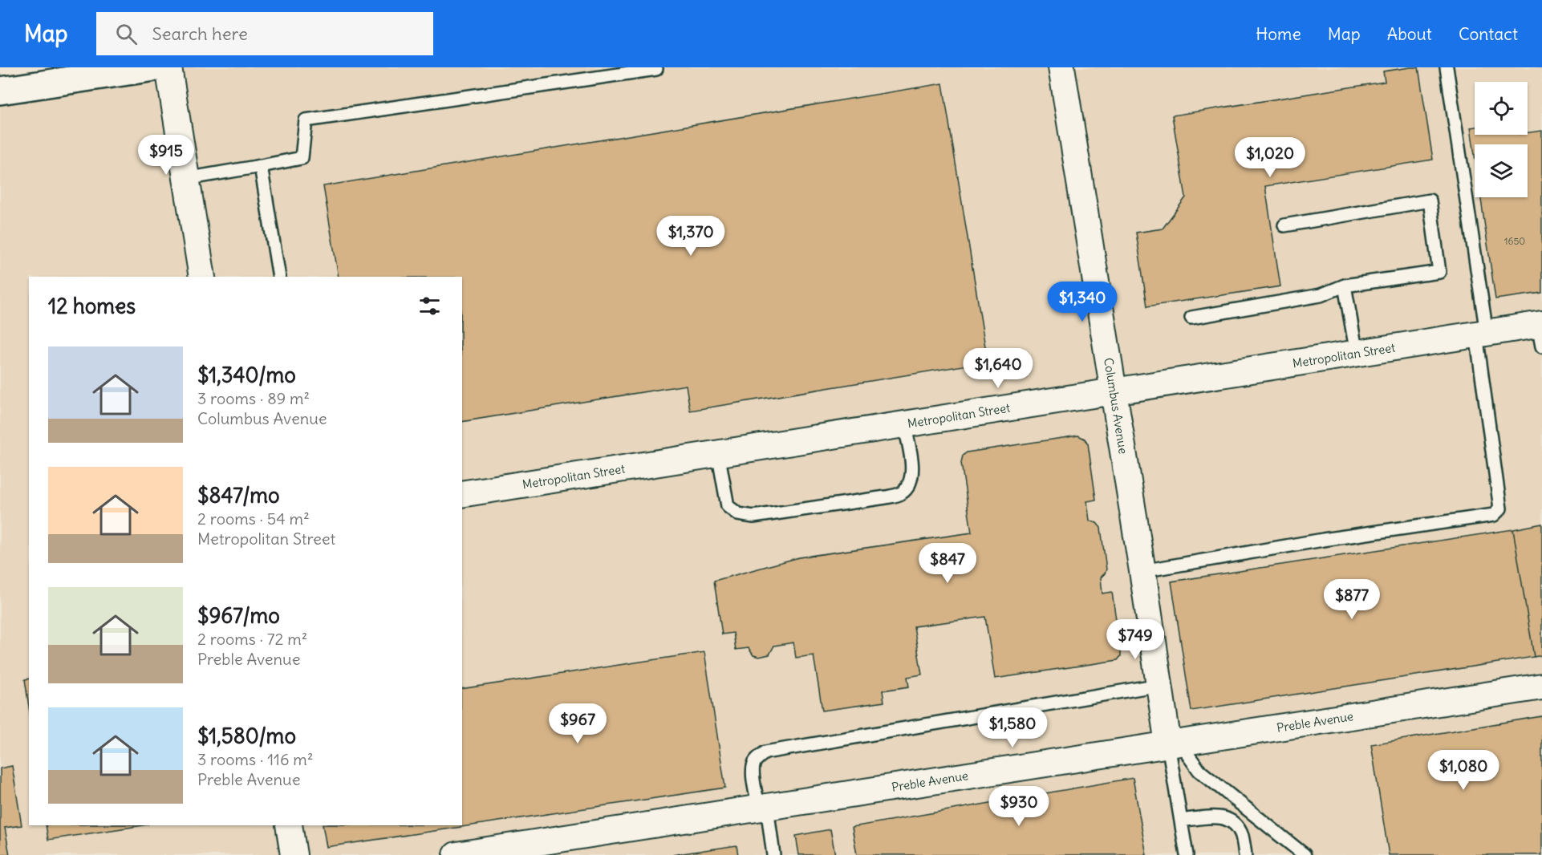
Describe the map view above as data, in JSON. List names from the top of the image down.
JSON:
{
  "streets": {
    "street": ["Metropolitan Street", "Columbus Avenue", "Preble Avenue"]
  },
  "crossings": [
    ["Metropolitan Street", "Columbus Avenue"],
    ["Columbus Avenue", "Preble Avenue"]
  ],
  "house_numbers": ["1650"],
  "page": {
    "header": "Map",
    "search": "Search here",
    "nav": [
      "Home",
      "Map",
      "About",
      "Contact"
    ],
    "price": [
      "$915",
      "$1,020",
      "$1,370",
      "$1,340",
      "$1,640",
      "$847",
      "$877",
      "$749",
      "$967",
      "$1,580",
      "$1,080",
      "$930"
    ],
    "heading": "12 homes",
    "list": [
      {
        "name": "$1,340/mo",
        "note": "3 rooms · 89 m² · Columbus Avenue"
      },
      {
        "name": "$847/mo",
        "note": "2 rooms · 54 m² · Metropolitan Street"
      },
      {
        "name": "$967/mo",
        "note": "2 rooms · 72 m² · Preble Avenue"
      },
      {
        "name": "$1,580/mo",
        "note": "3 rooms · 116 m² · Preble Avenue"
      }
    ]
  }
}
